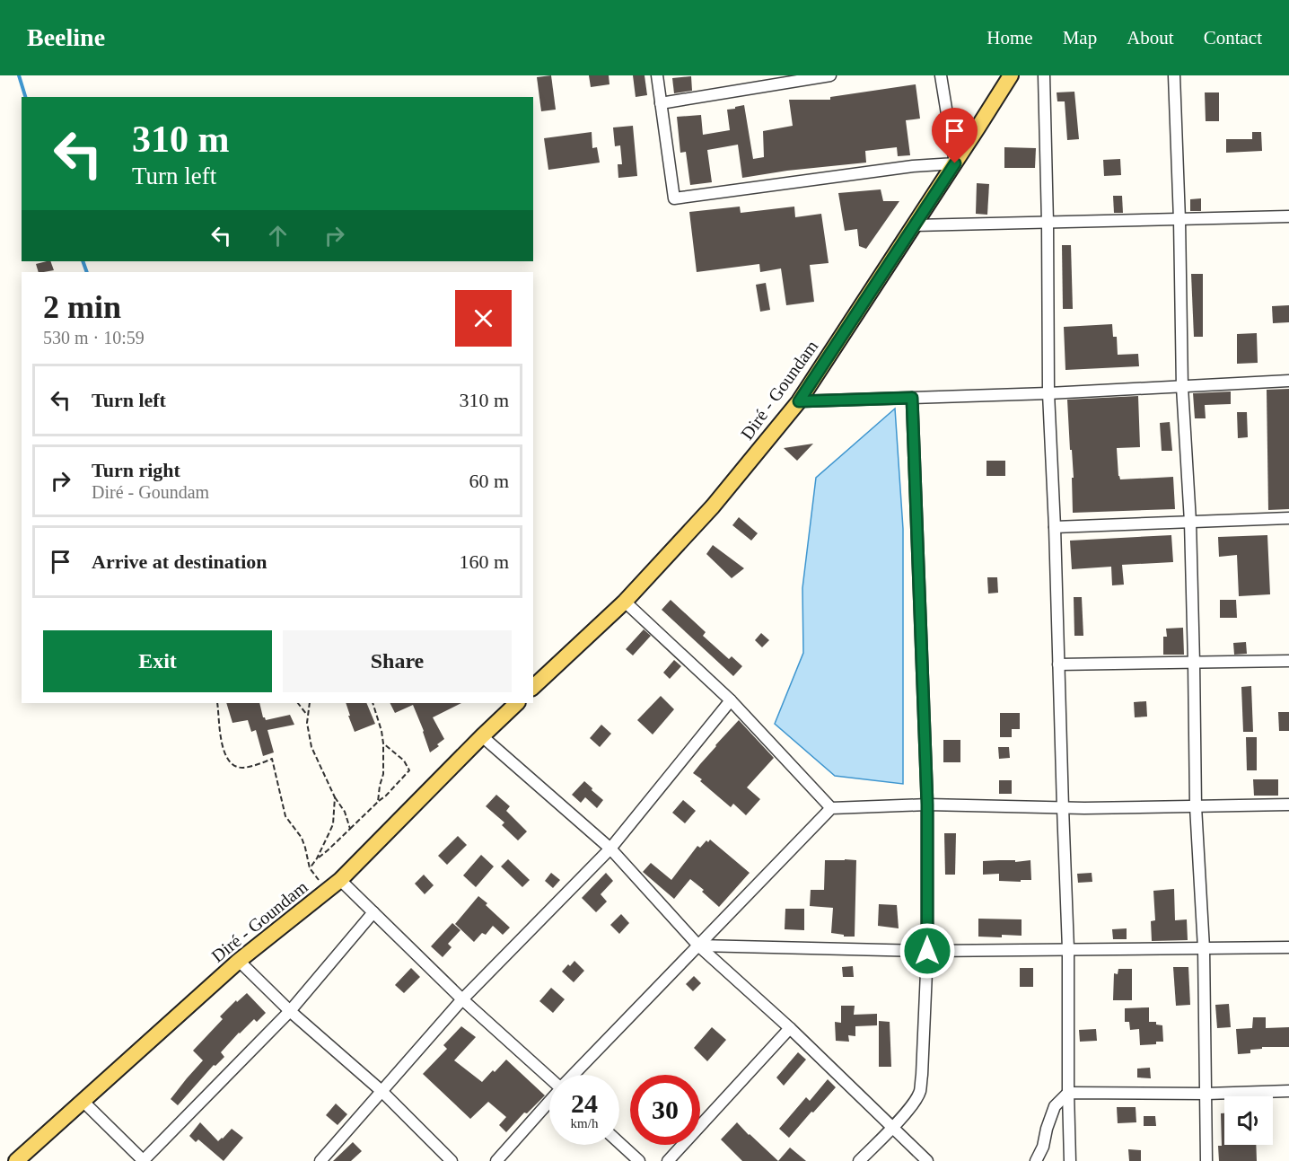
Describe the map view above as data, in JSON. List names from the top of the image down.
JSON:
{
  "streets": {
    "main road": ["Diré - Goundam"]
  },
  "page": {
    "header": "Beeline",
    "nav": [
      "Home",
      "Map",
      "About",
      "Contact"
    ],
    "turn": ["310 m", "Turn left"],
    "heading": ["2 min", "530 m · 10:59"],
    "list": [
      {
        "name": "Turn left",
        "value": "310 m"
      },
      {
        "name": "Turn right",
        "note": "Diré - Goundam",
        "value": "60 m"
      },
      {
        "name": "Arrive at destination",
        "value": "160 m"
      }
    ],
    "buttons": ["Exit", "Share"],
    "speed": "24 km/h",
    "limit": "30"
  }
}
